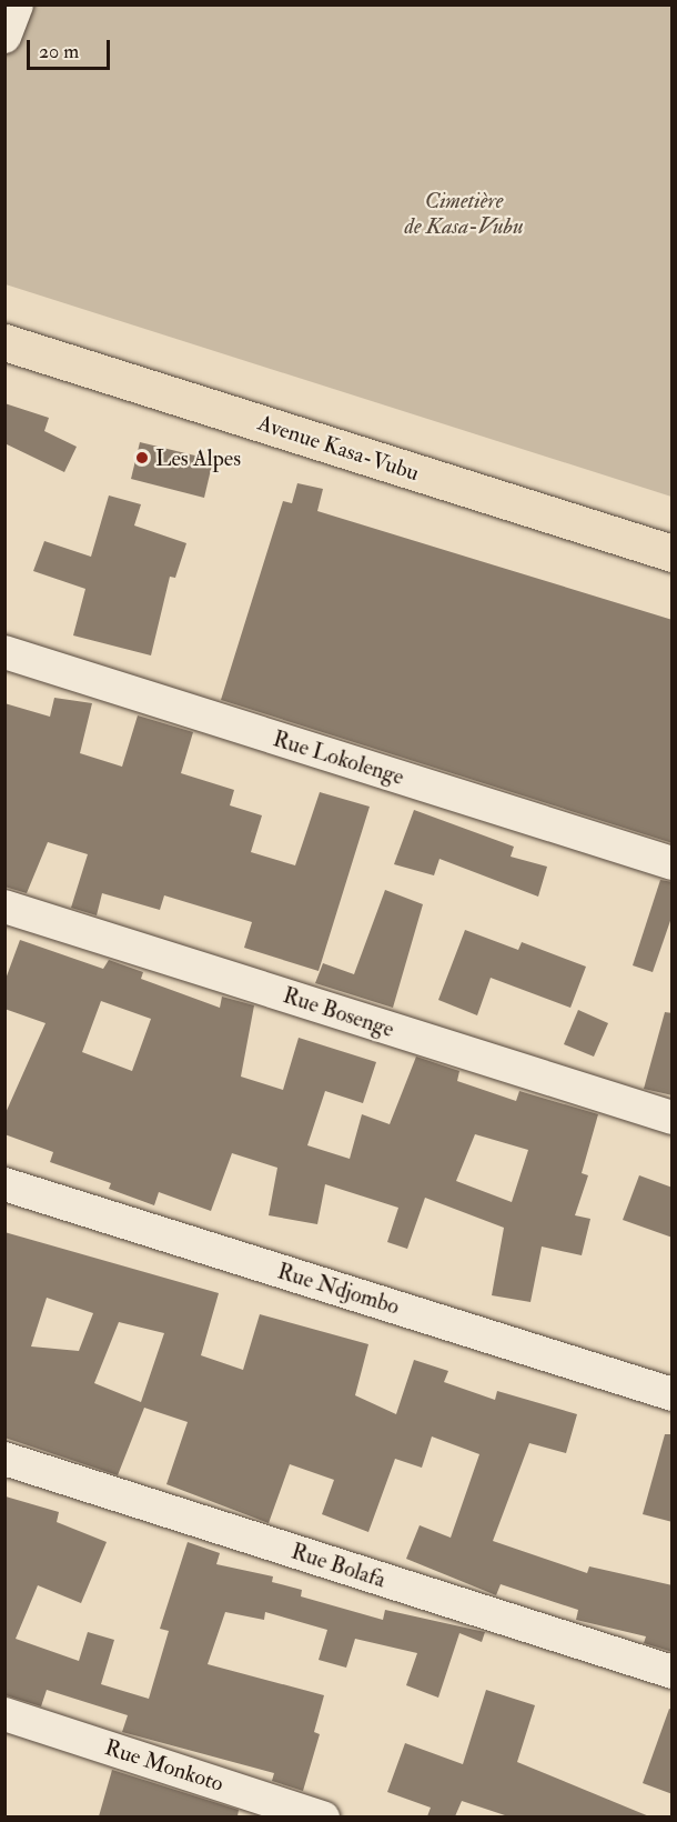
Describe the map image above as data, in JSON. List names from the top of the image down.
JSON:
{
  "streets": {
    "main road": ["Avenue Kasa-Vubu"],
    "street": [
      "Rue Lokolenge",
      "Rue Bosenge",
      "Rue Ndjombo",
      "Rue Bolafa",
      "Rue Monkoto"
    ]
  },
  "parks": ["Cimetière de Kasa-Vubu"],
  "places": ["Les Alpes"],
  "scale_bar": "20 m"
}
